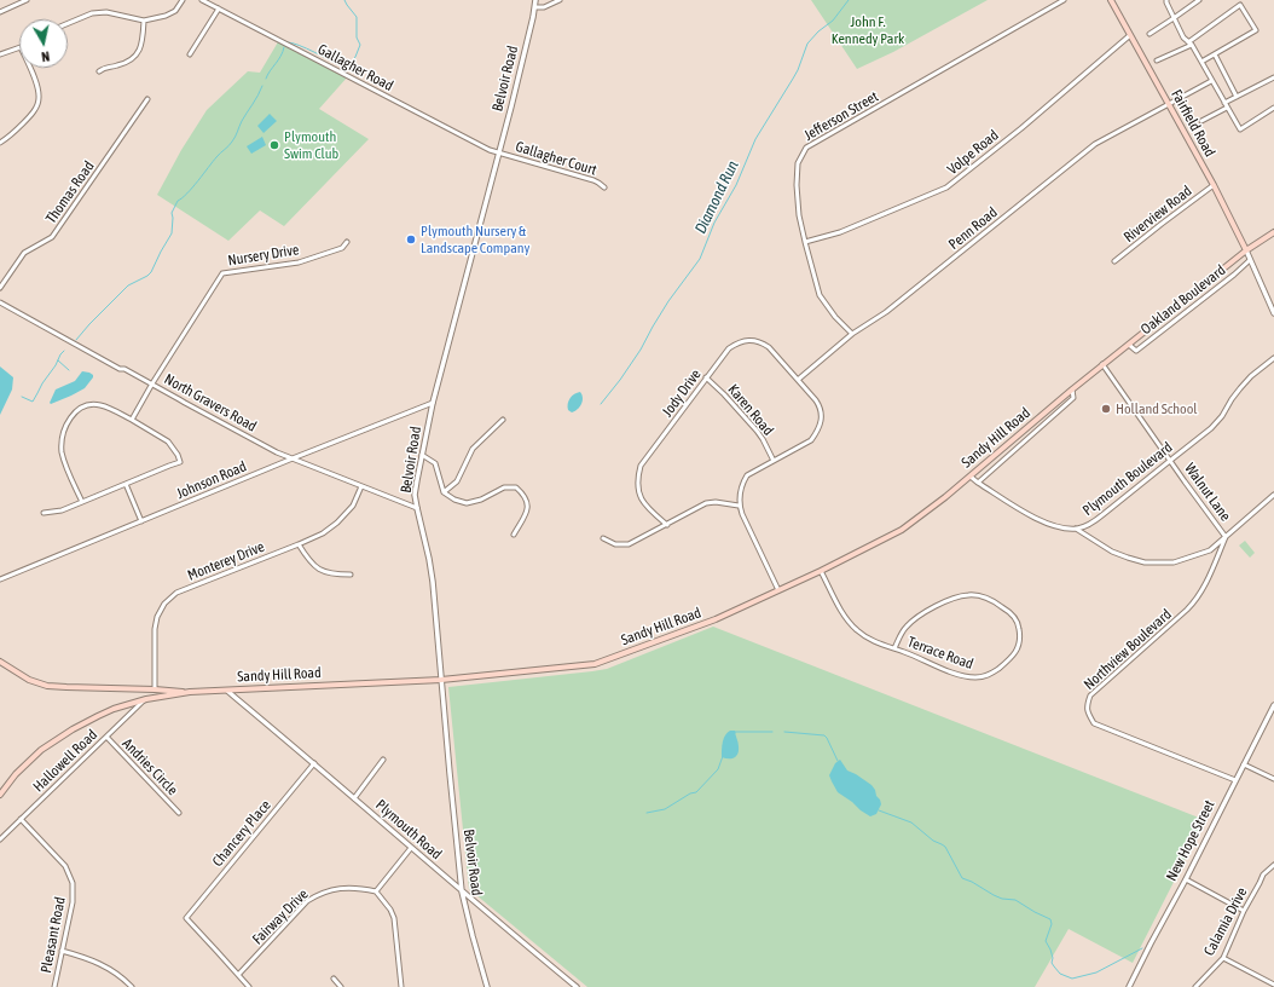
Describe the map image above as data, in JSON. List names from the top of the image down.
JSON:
{
  "streets": {
    "main road": ["Fairfield Road", "Sandy Hill Road"],
    "street": [
      "Gallagher Road",
      "Belvoir Road",
      "Jefferson Street",
      "Volpe Road",
      "Gallagher Court",
      "Thomas Road",
      "Riverview Road",
      "Penn Road",
      "Nursery Drive",
      "Oakland Boulevard",
      "Jody Drive",
      "North Gravers Road",
      "Karen Road",
      "Plymouth Boulevard",
      "Johnson Road",
      "Walnut Lane",
      "Monterey Drive",
      "Northview Boulevard",
      "Terrace Road",
      "Hallowell Road",
      "Andries Circle",
      "Plymouth Road",
      "Chancery Place",
      "New Hope Street",
      "Fairway Drive",
      "Calamia Drive",
      "Pleasant Road"
    ]
  },
  "crossings": [
    ["Gallagher Road", "Belvoir Road"],
    ["Gallagher Road", "Gallagher Court"],
    ["Belvoir Road", "Gallagher Court"],
    ["Belvoir Road", "North Gravers Road"],
    ["Belvoir Road", "Sandy Hill Road"],
    ["Belvoir Road", "Johnson Road"],
    ["Belvoir Road", "Plymouth Road"],
    ["Jefferson Street", "Volpe Road"],
    ["Jefferson Street", "Penn Road"],
    ["Fairfield Road", "Volpe Road"],
    ["Fairfield Road", "Riverview Road"],
    ["Fairfield Road", "Penn Road"],
    ["Fairfield Road", "Oakland Boulevard"],
    ["Fairfield Road", "Sandy Hill Road"],
    ["Penn Road", "Jody Drive"],
    ["Nursery Drive", "North Gravers Road"],
    ["Oakland Boulevard", "Sandy Hill Road"],
    ["Jody Drive", "Karen Road"],
    ["North Gravers Road", "Johnson Road"],
    ["North Gravers Road", "Monterey Drive"],
    ["Sandy Hill Road", "Plymouth Boulevard"],
    ["Sandy Hill Road", "Walnut Lane"],
    ["Sandy Hill Road", "Terrace Road"],
    ["Sandy Hill Road", "Hallowell Road"],
    ["Sandy Hill Road", "Plymouth Road"],
    ["Plymouth Boulevard", "Walnut Lane"],
    ["Walnut Lane", "Northview Boulevard"],
    ["Northview Boulevard", "New Hope Street"],
    ["Hallowell Road", "Andries Circle"],
    ["Hallowell Road", "Pleasant Road"],
    ["Plymouth Road", "Chancery Place"],
    ["Chancery Place", "Fairway Drive"]
  ],
  "water": ["Diamond Run"],
  "parks": ["John F. Kennedy Park"],
  "places": ["Plymouth Swim Club", "Plymouth Nursery & Landscape Company", "Holland School"],
  "north": "bottom"
}
